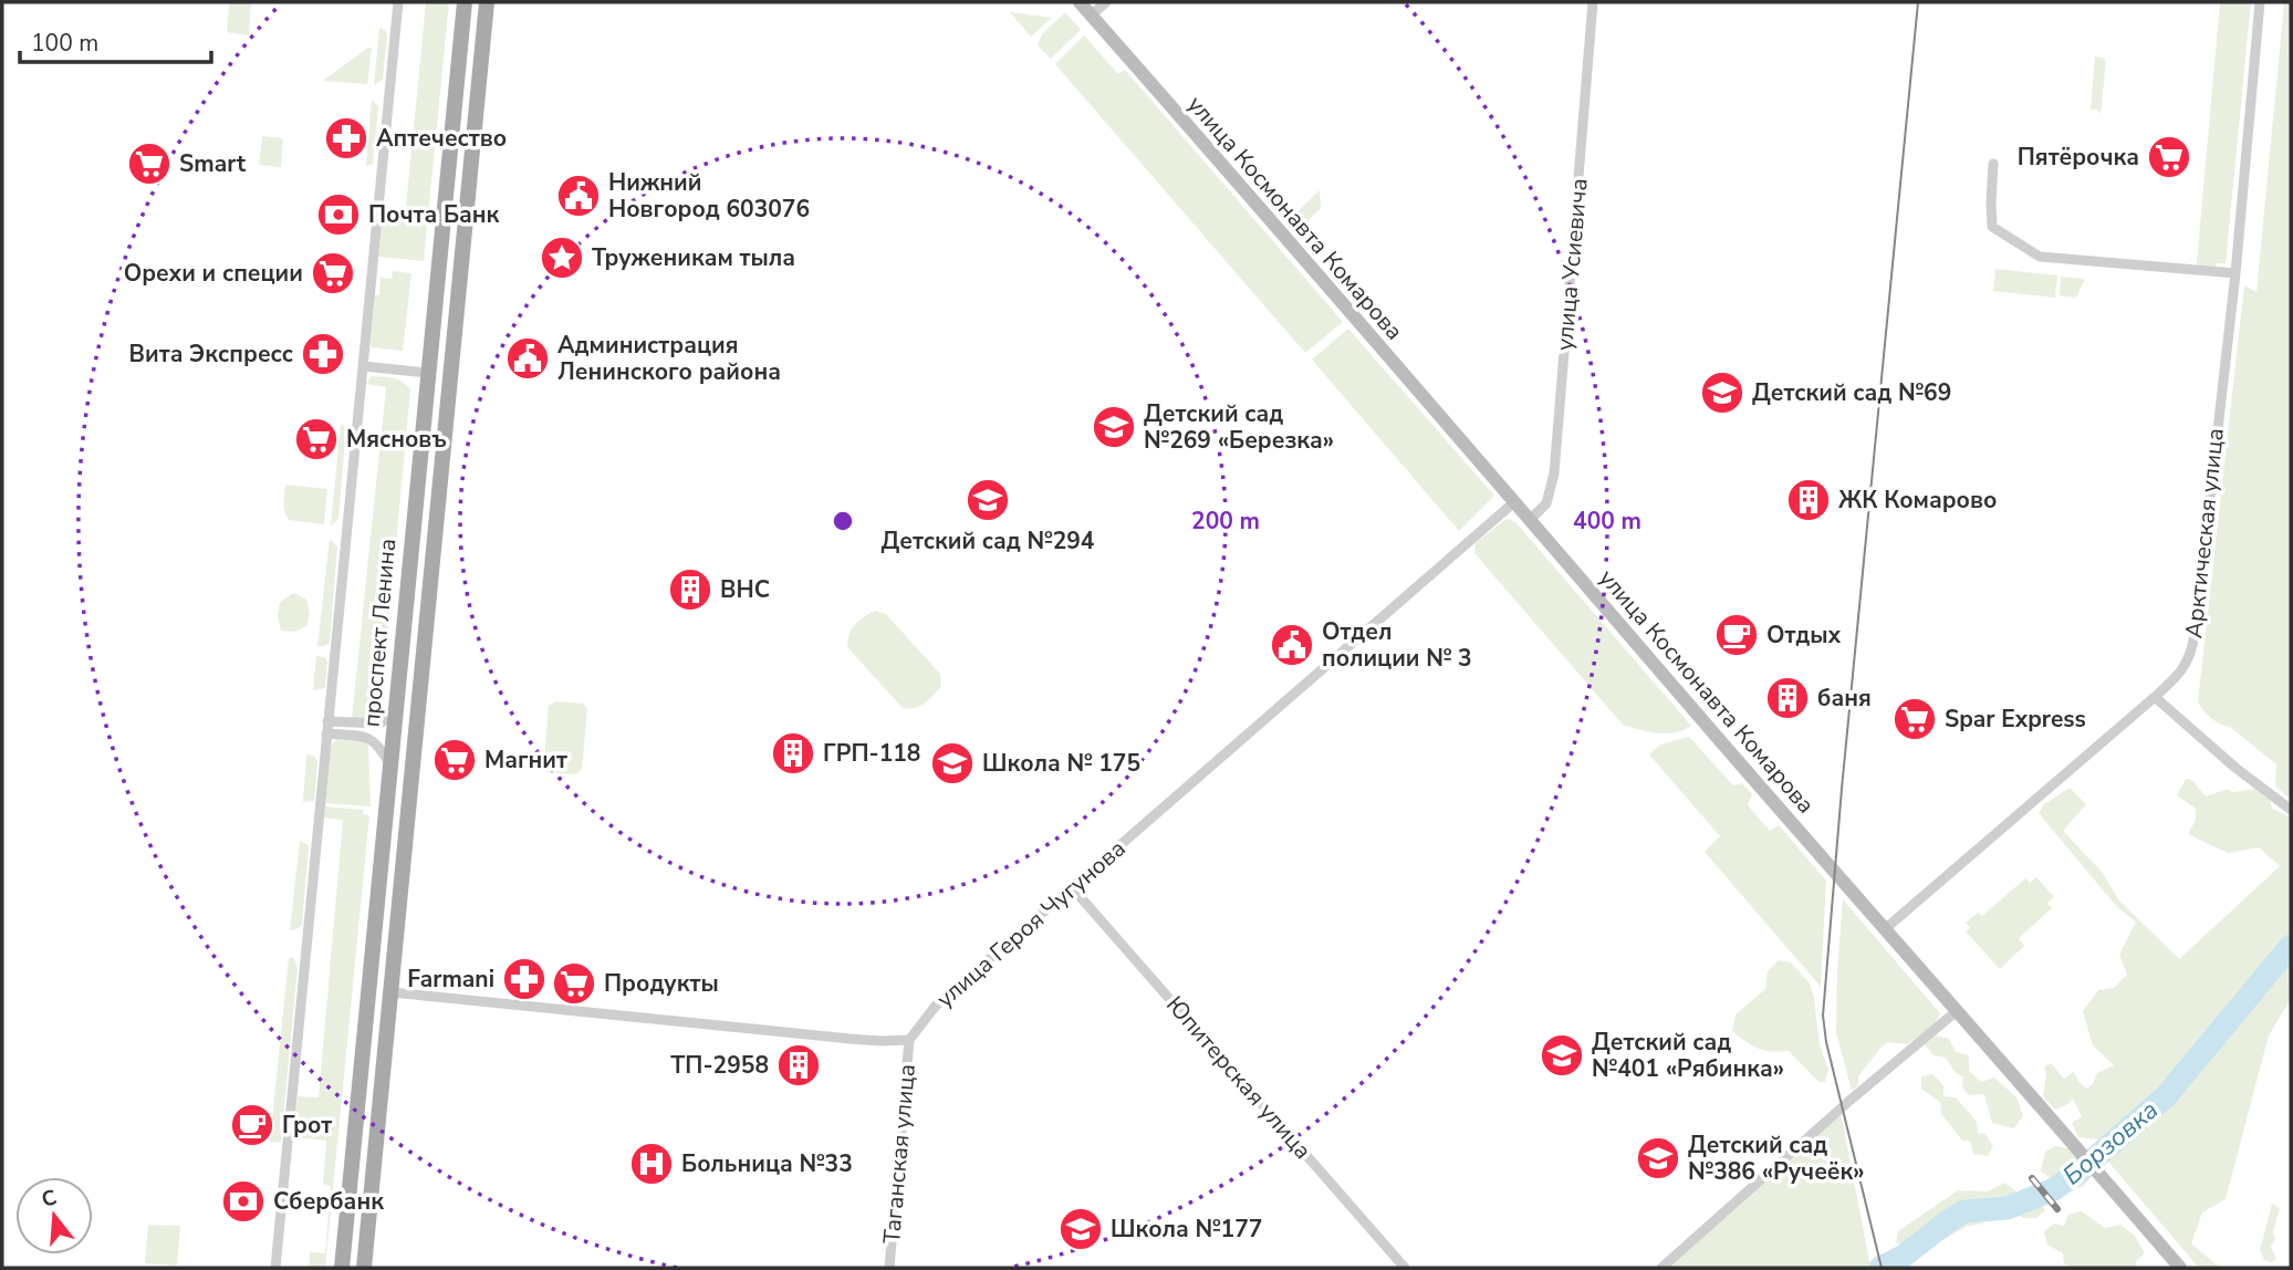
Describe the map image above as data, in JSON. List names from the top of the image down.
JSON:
{
  "streets": {
    "main road": ["проспект Ленина"],
    "street": [
      "улица Космонавта Комарова",
      "улица Усиевича",
      "Арктическая улица",
      "улица Героя Чугунова",
      "Юпитерская улица",
      "Таганская улица"
    ]
  },
  "crossings": [
    ["улица Космонавта Комарова", "улица Усиевича"],
    ["улица Космонавта Комарова", "Арктическая улица"],
    ["улица Космонавта Комарова", "улица Героя Чугунова"],
    ["улица Героя Чугунова", "Юпитерская улица"],
    ["улица Героя Чугунова", "Таганская улица"]
  ],
  "water": ["Борзовка"],
  "places": {
    "pharmacy": ["Аптечество", "Вита Экспресс", "Farmani"],
    "supermarket": [
      "Пятёрочка",
      "Smart",
      "Орехи и специи",
      "Мясновъ",
      "Spar Express",
      "Магнит",
      "Продукты"
    ],
    "public building": ["Нижний Новгород 603076", "Администрация Ленинского района", "Отдел полиции № 3"],
    "bank": ["Почта Банк", "Сбербанк"],
    "place": ["Труженикам тыла"],
    "school or university": [
      "Детский сад №69",
      "Детский сад №269 «Березка»",
      "Детский сад №294",
      "Школа № 175",
      "Детский сад №401 «Рябинка»",
      "Детский сад №386 «Ручеёк»",
      "Школа №177"
    ],
    "building": [
      "ЖК Комарово",
      "ВНС",
      "баня",
      "ГРП-118",
      "ТП-2958"
    ],
    "cafe": ["Отдых", "Грот"],
    "hospital": ["Больница №33"]
  },
  "scale_bar": "100 m",
  "north": "top",
  "rings": ["200 m", "400 m"]
}
